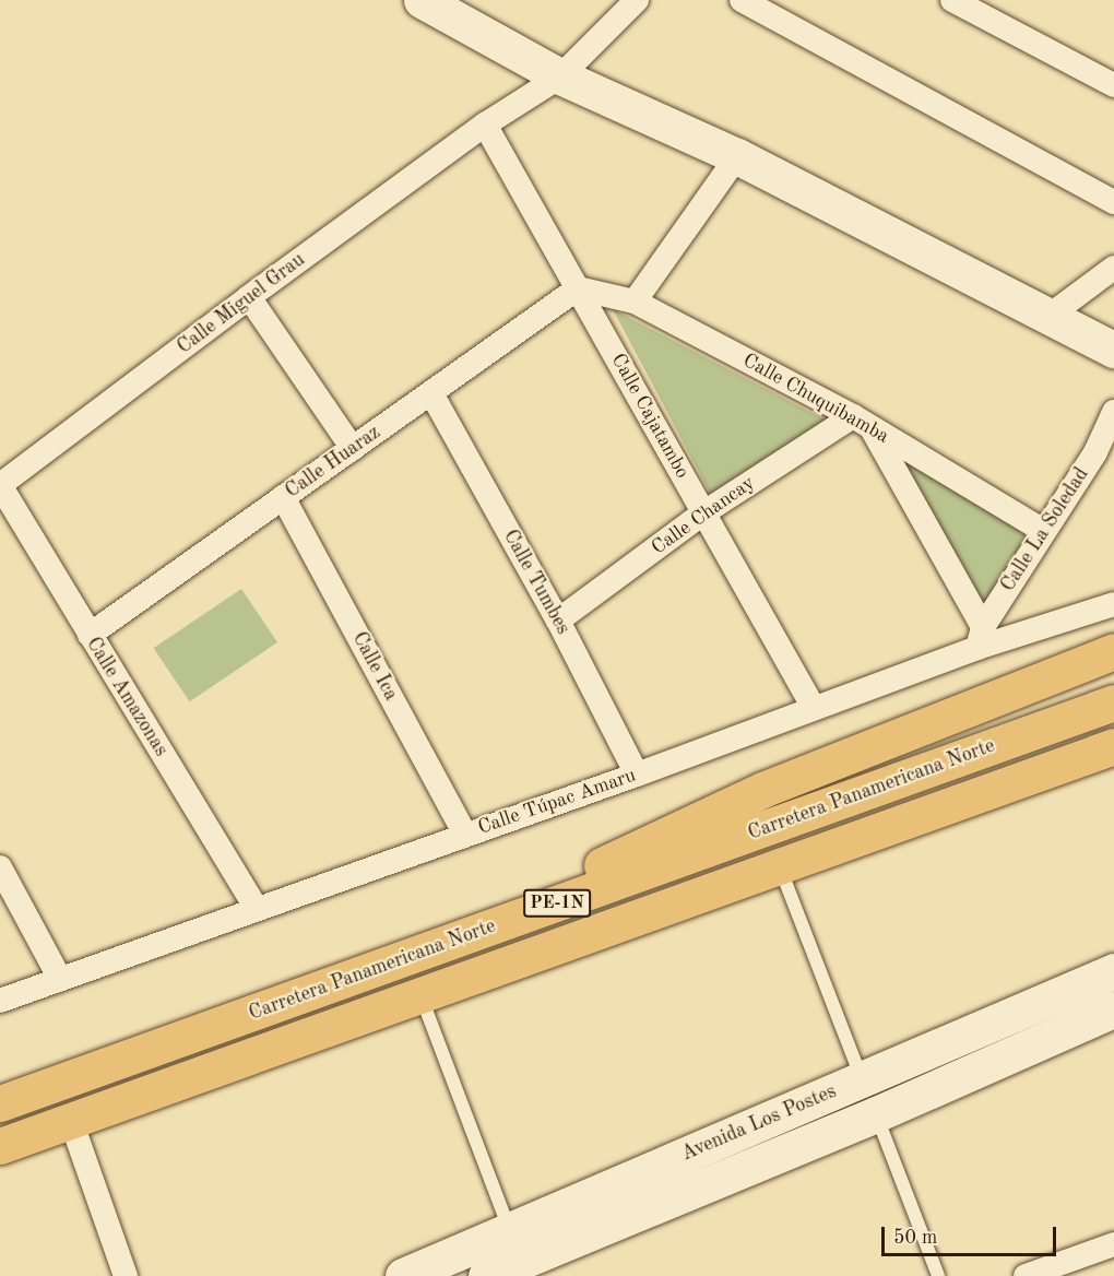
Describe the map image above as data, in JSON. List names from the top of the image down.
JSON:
{
  "streets": {
    "highway": ["Carretera Panamericana Norte", "PE-1N"],
    "street": [
      "Calle Miguel Grau",
      "Calle Chuquibamba",
      "Calle Cajatambo",
      "Calle Huaraz",
      "Calle Chancay",
      "Calle La Soledad",
      "Calle Tumbes",
      "Calle Ica",
      "Calle Amazonas",
      "Calle Túpac Amaru",
      "Avenida Los Postes"
    ]
  },
  "crossings": [
    ["Calle Miguel Grau", "Calle Cajatambo"],
    ["Calle Miguel Grau", "Calle Amazonas"],
    ["Calle Chuquibamba", "Calle Cajatambo"],
    ["Calle Chuquibamba", "Calle Huaraz"],
    ["Calle Chuquibamba", "Calle Chancay"],
    ["Calle Chuquibamba", "Calle La Soledad"],
    ["Calle Cajatambo", "Calle Huaraz"],
    ["Calle Cajatambo", "Calle Chancay"],
    ["Calle Cajatambo", "Calle Túpac Amaru"],
    ["Calle Huaraz", "Calle Tumbes"],
    ["Calle Huaraz", "Calle Ica"],
    ["Calle Huaraz", "Calle Amazonas"],
    ["Calle Chancay", "Calle Tumbes"],
    ["Calle La Soledad", "Calle Túpac Amaru"],
    ["Calle Tumbes", "Calle Túpac Amaru"],
    ["Calle Ica", "Calle Túpac Amaru"],
    ["Calle Amazonas", "Calle Túpac Amaru"]
  ],
  "scale_bar": "50 m"
}
